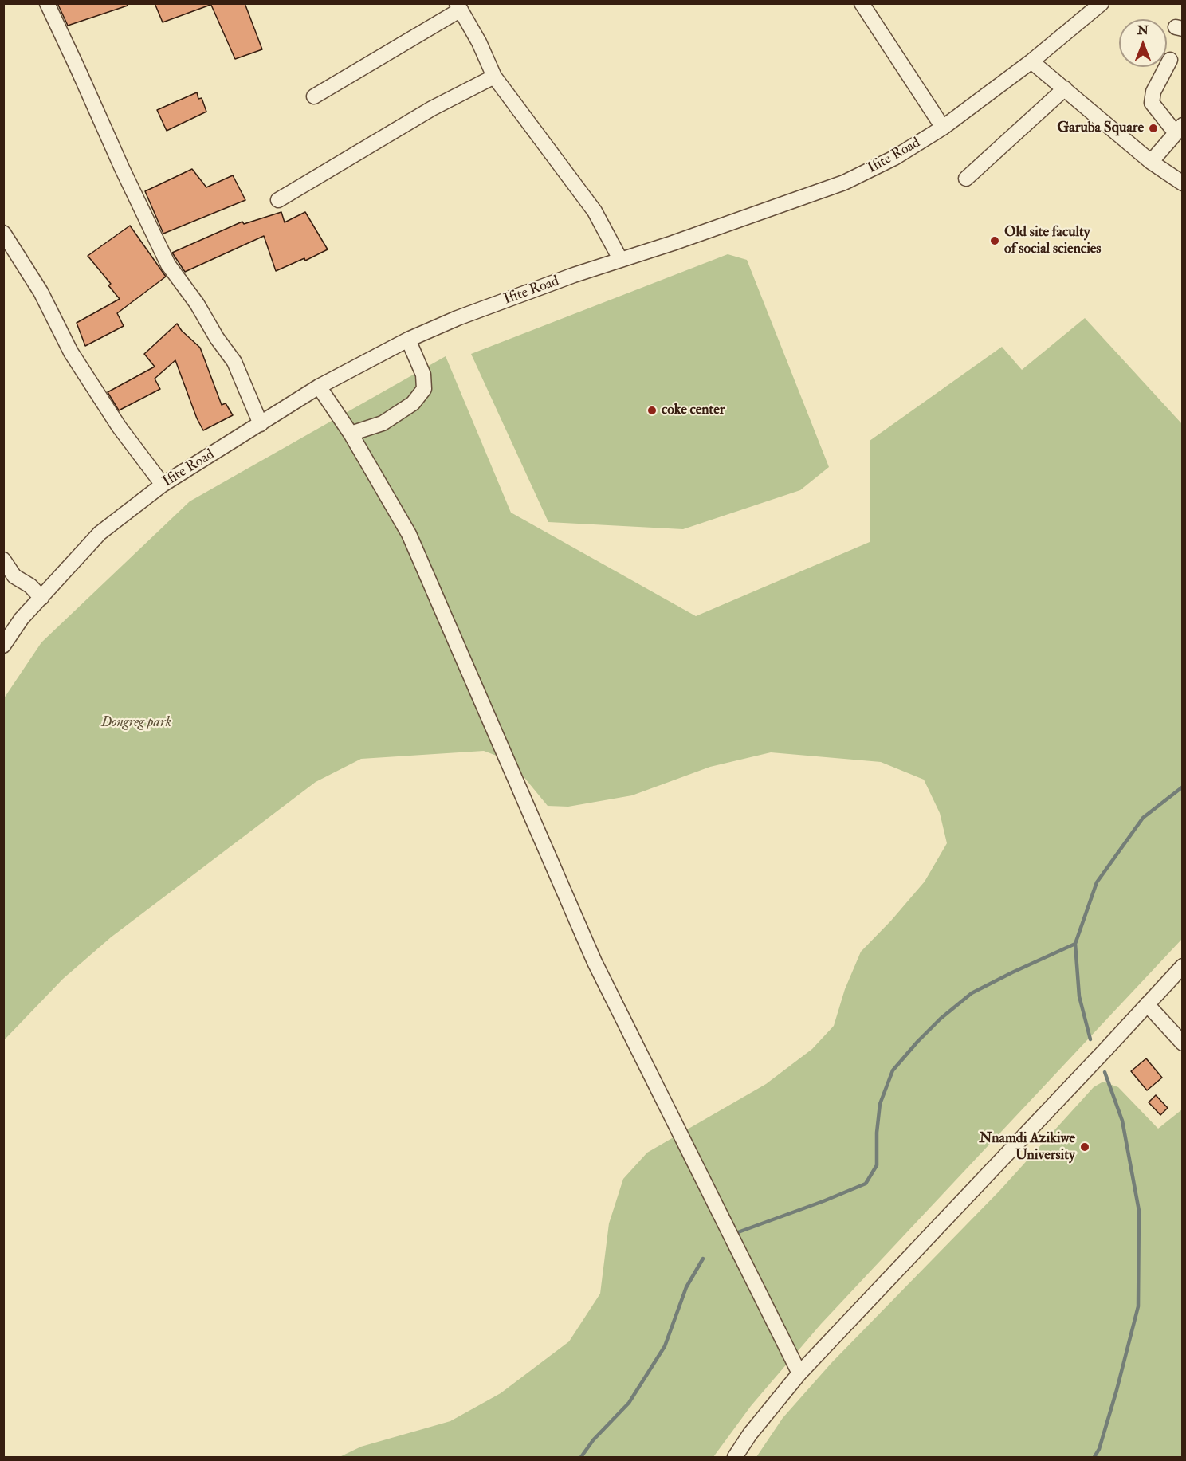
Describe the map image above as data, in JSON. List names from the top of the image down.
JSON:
{
  "streets": {
    "street": ["Ifite Road"]
  },
  "parks": ["Dongreg park"],
  "places": [
    "Garuba Square",
    "Old site faculty of social sciencies",
    "coke center",
    "Nnamdi Azikiwe University"
  ],
  "north": "top"
}
